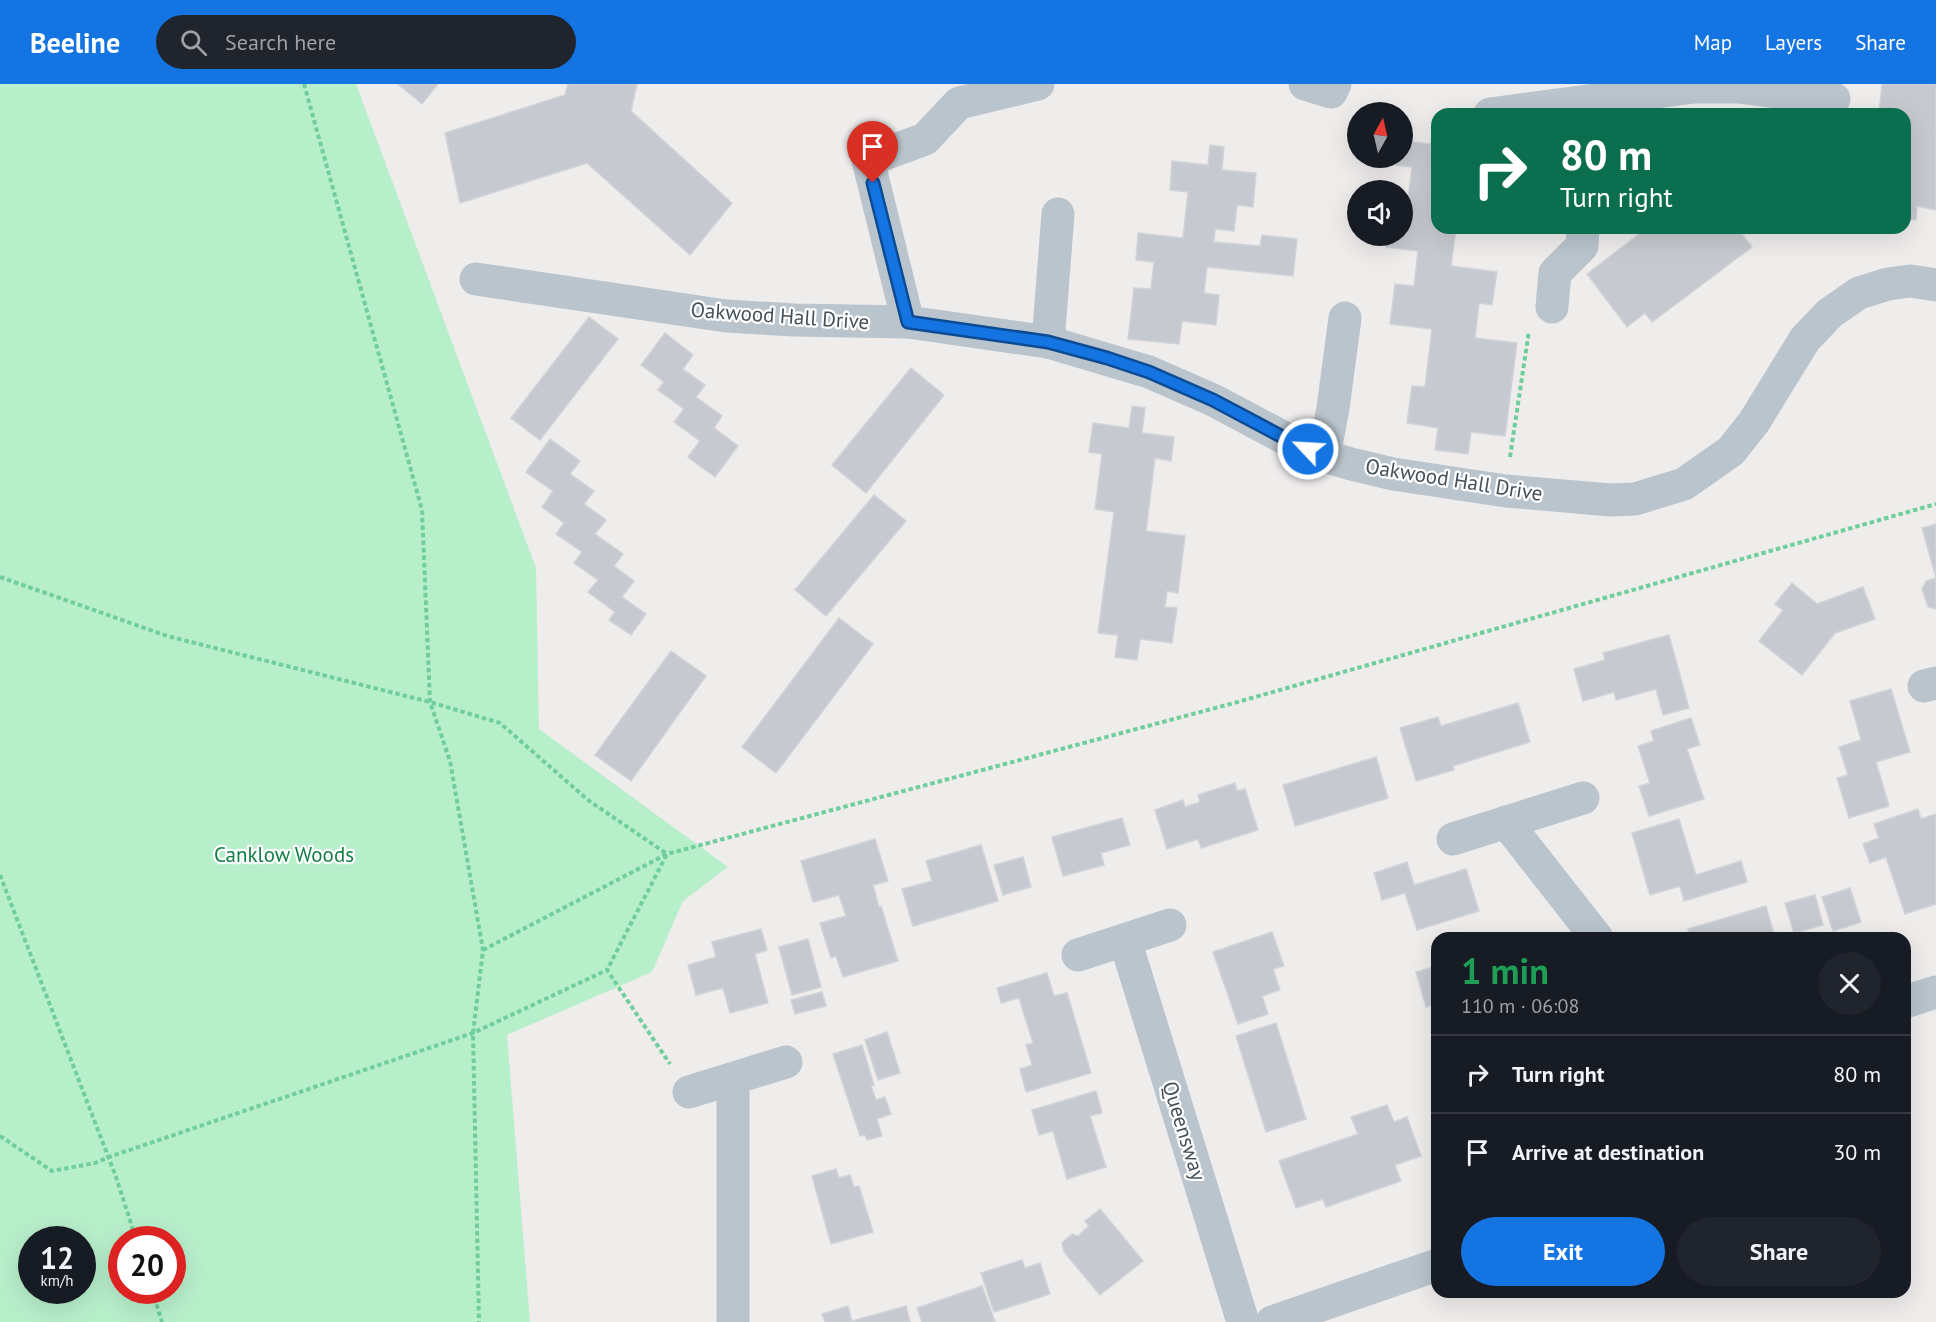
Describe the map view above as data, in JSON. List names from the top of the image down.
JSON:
{
  "streets": {
    "street": ["Oakwood Hall Drive", "Queensway"]
  },
  "parks": ["Canklow Woods"],
  "north": "top",
  "page": {
    "header": "Beeline",
    "search": "Search here",
    "nav": ["Map", "Layers", "Share"],
    "turn": ["80 m", "Turn right"],
    "heading": ["1 min", "110 m · 06:08"],
    "list": [
      {
        "name": "Turn right",
        "value": "80 m"
      },
      {
        "name": "Arrive at destination",
        "value": "30 m"
      }
    ],
    "buttons": ["Exit", "Share"],
    "speed": "12 km/h",
    "limit": "20"
  }
}
